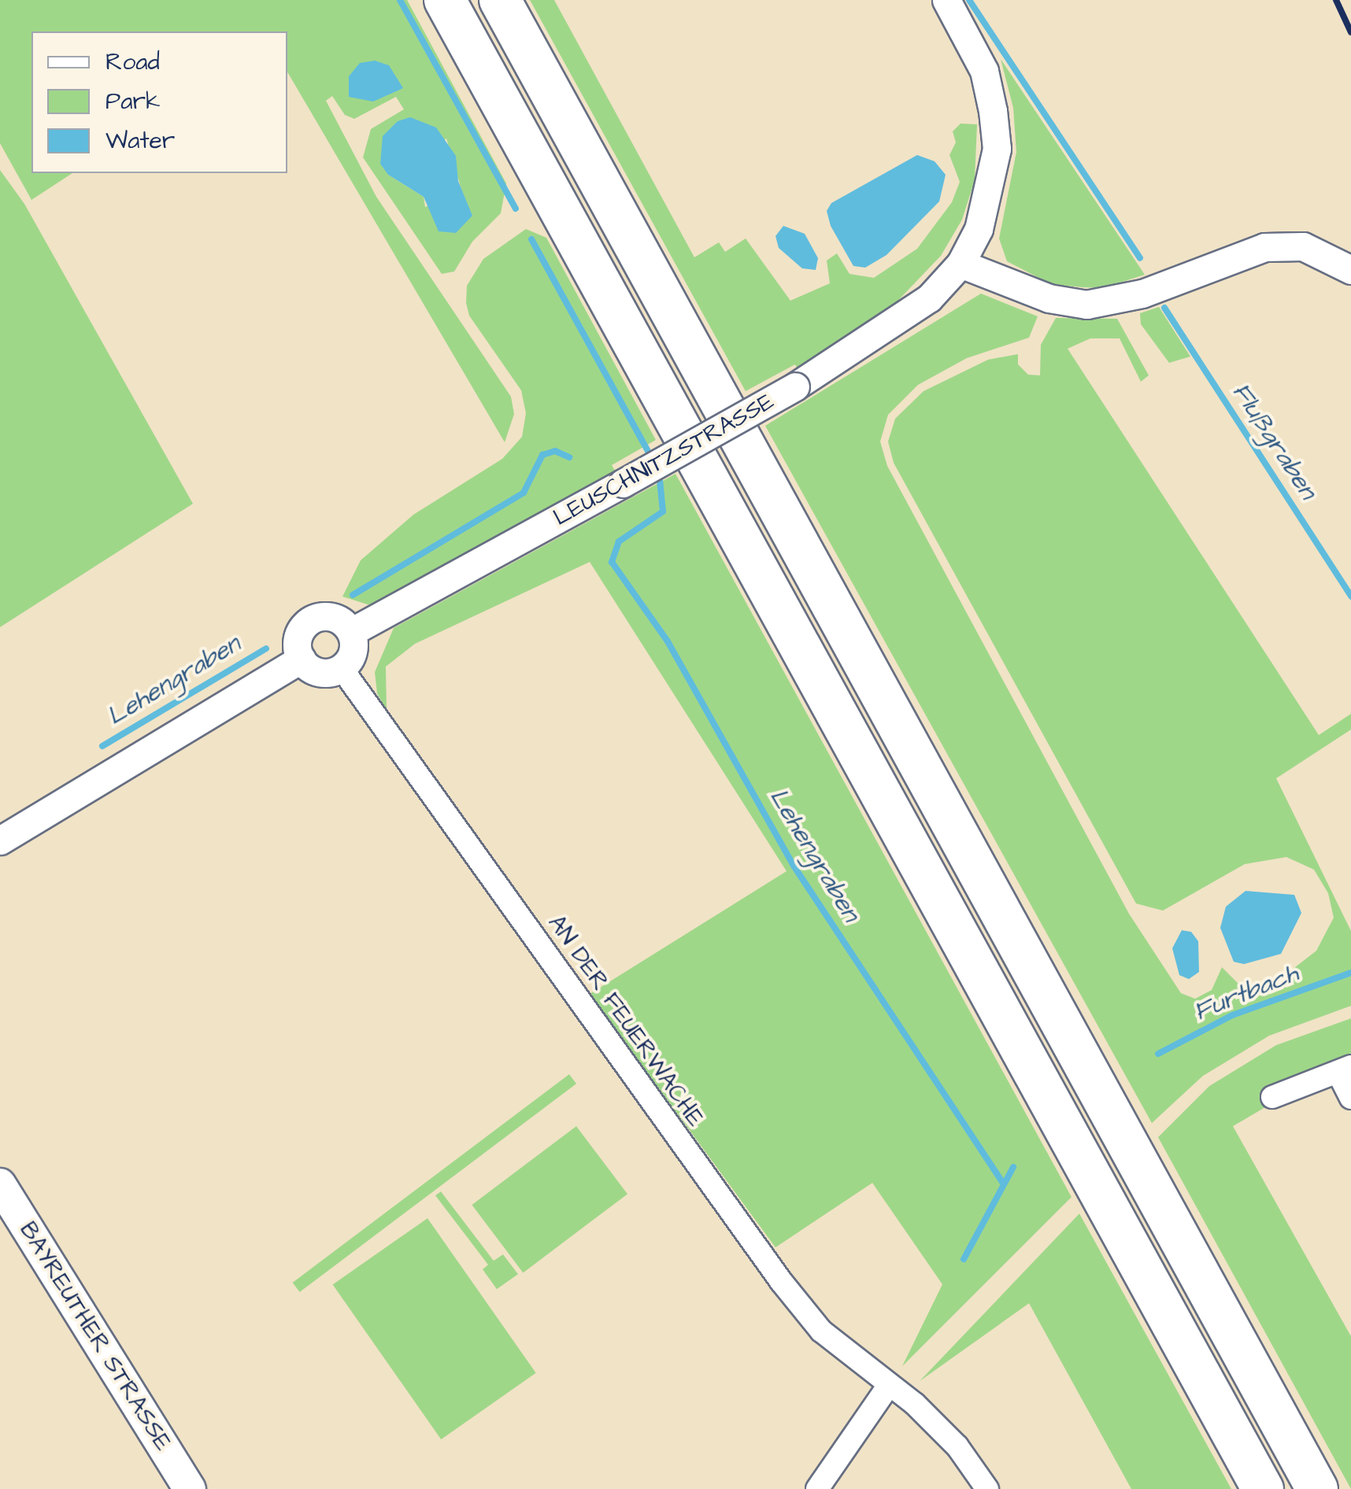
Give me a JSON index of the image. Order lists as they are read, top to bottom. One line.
{"streets":{"main road":["BAYREUTHER STRASSE"],"street":["LEUSCHNITZSTRASSE","AN DER FEUERWACHE"]},"crossings":[["LEUSCHNITZSTRASSE","AN DER FEUERWACHE"]],"water":["Flußgraben","Lehengraben","Furtbach"],"legend":["Road","Park","Water"]}
